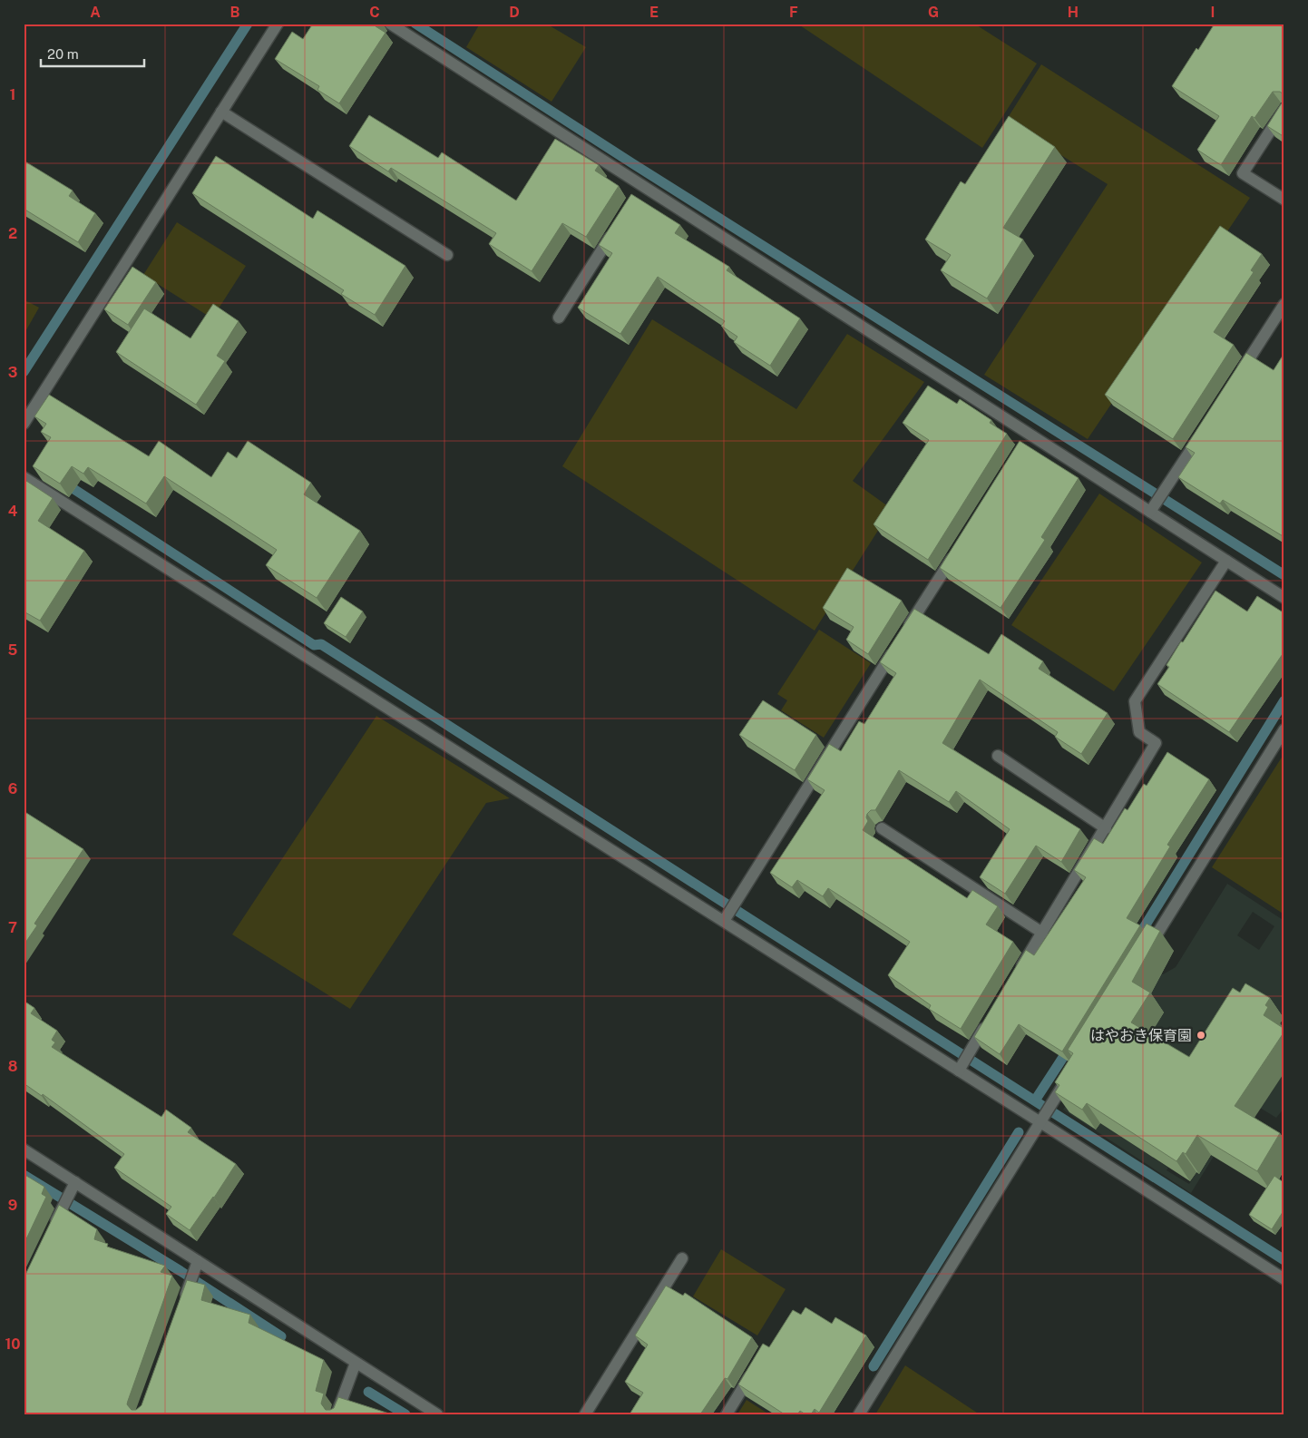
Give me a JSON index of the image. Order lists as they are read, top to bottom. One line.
{"places":["はやおき保育園"],"scale_bar":"20 m","grid":{"columns":["A","B","C","D","E","F","G","H","I"],"rows":["1","2","3","4","5","6","7","8","9","10"]}}
